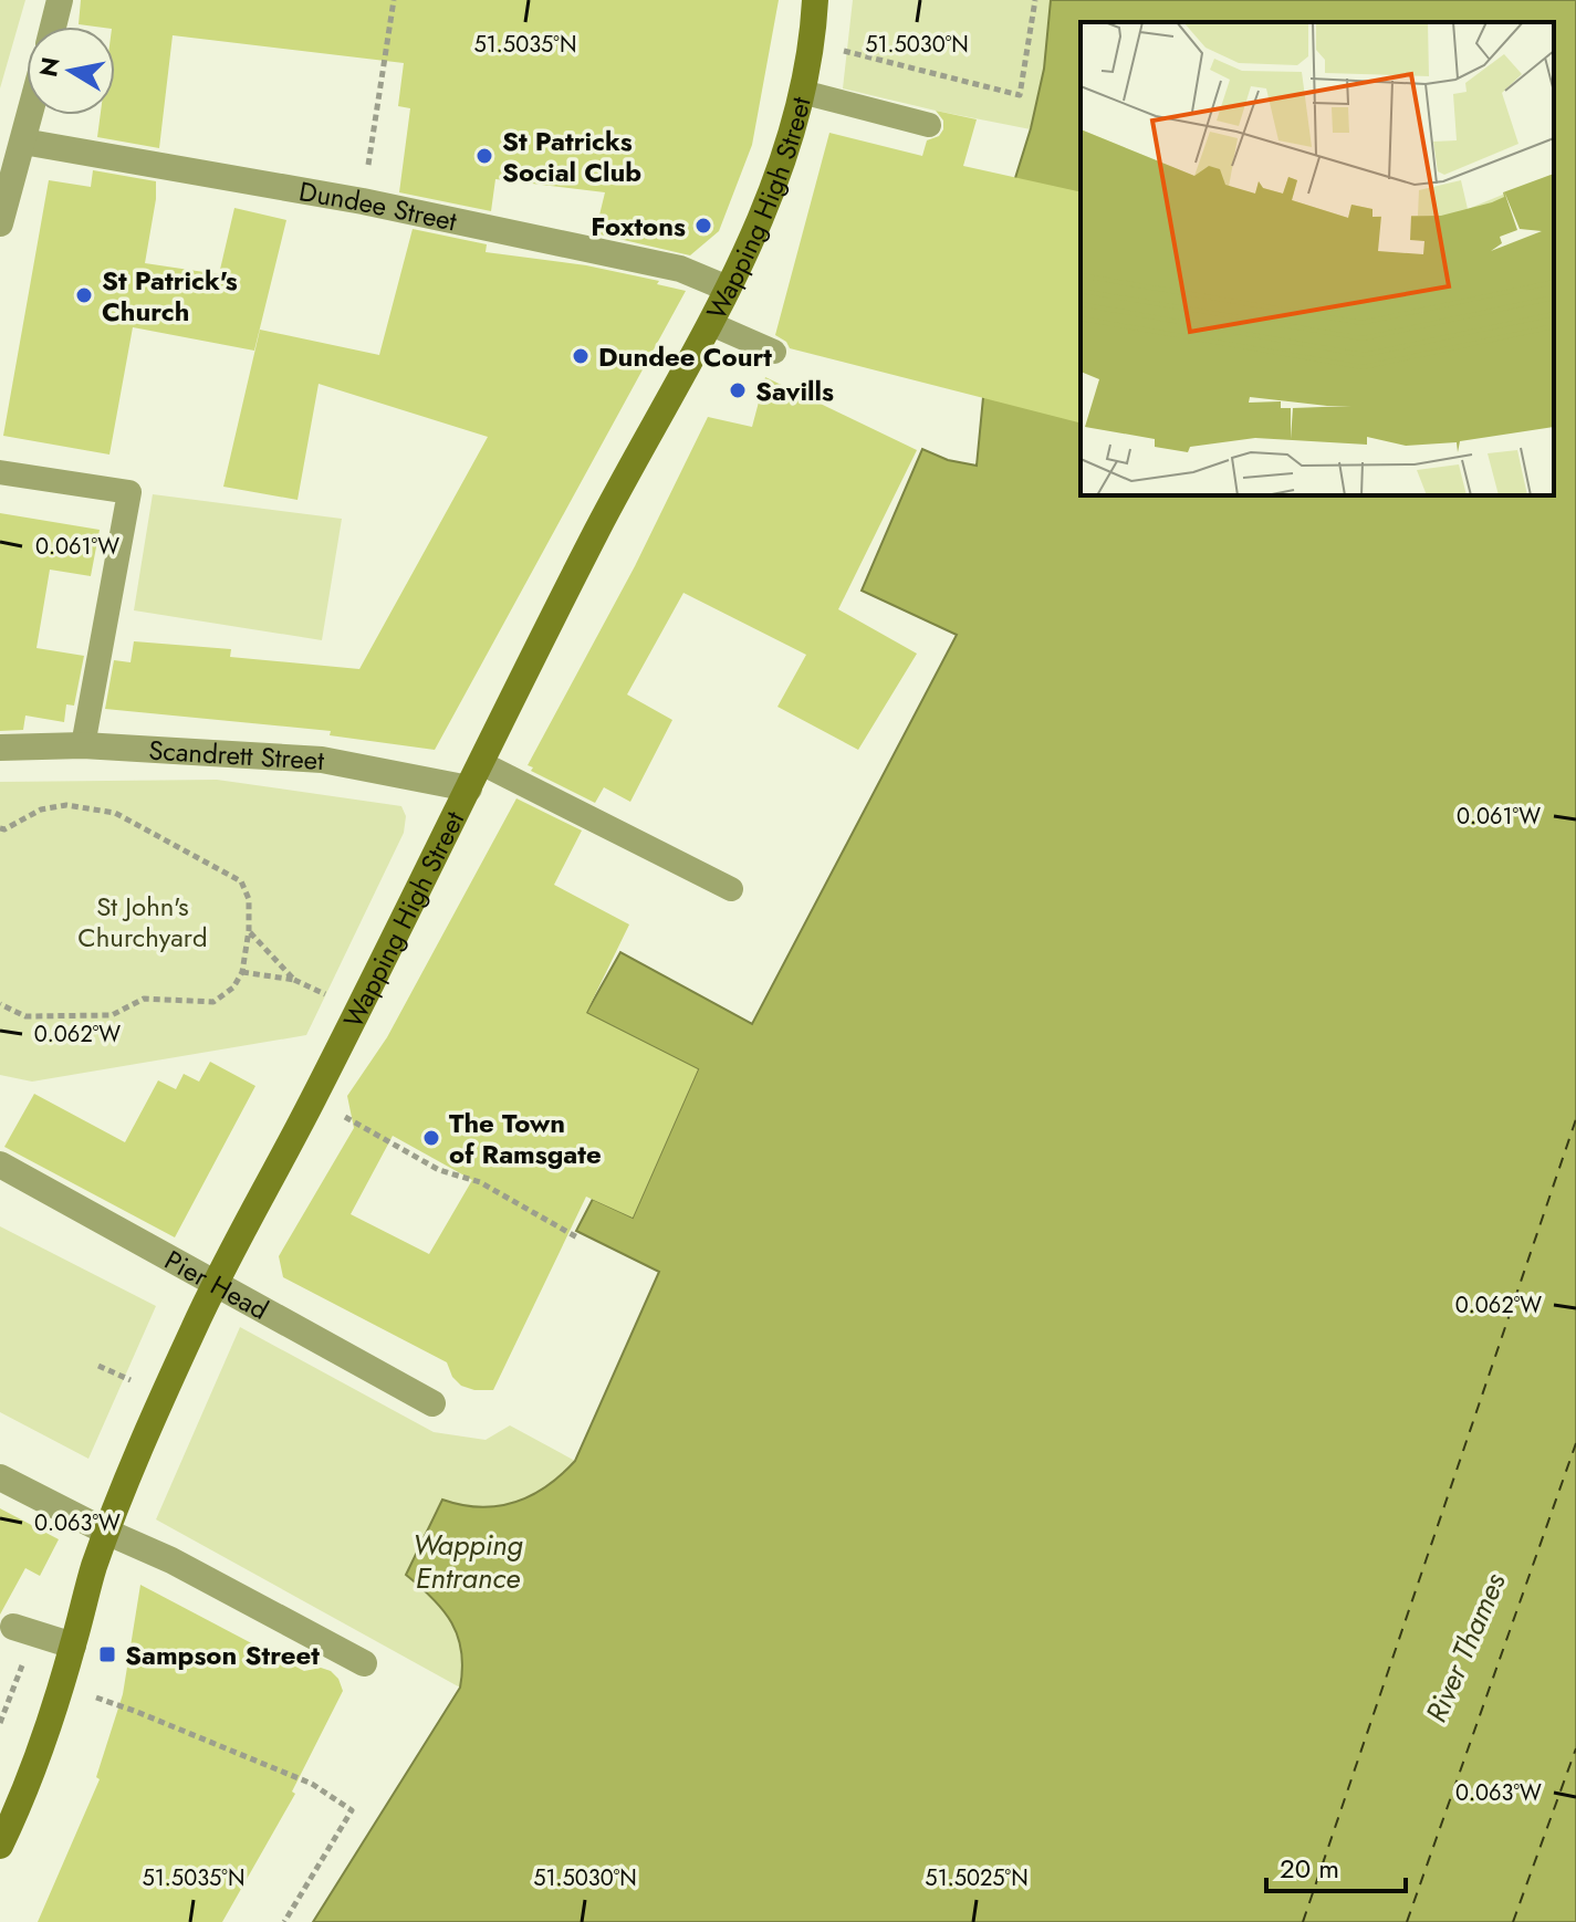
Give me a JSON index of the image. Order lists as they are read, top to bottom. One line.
{"streets":{"street":["Dundee Street","Wapping High Street","Scandrett Street","Pier Head"]},"crossings":[["Dundee Street","Wapping High Street"],["Wapping High Street","Scandrett Street"],["Wapping High Street","Pier Head"]],"water":["Wapping Entrance","River Thames"],"parks":["St John's Churchyard"],"places":{"other":["St Patricks Social Club","Foxtons","St Patrick's Church","Dundee Court","Savills","The Town of Ramsgate"],"transit":["Sampson Street"]},"scale_bar":"20 m","north":"left","coordinates":["51.5035°N","51.5030°N","0.061°W","0.062°W","0.063°W","51.5025°N"]}
